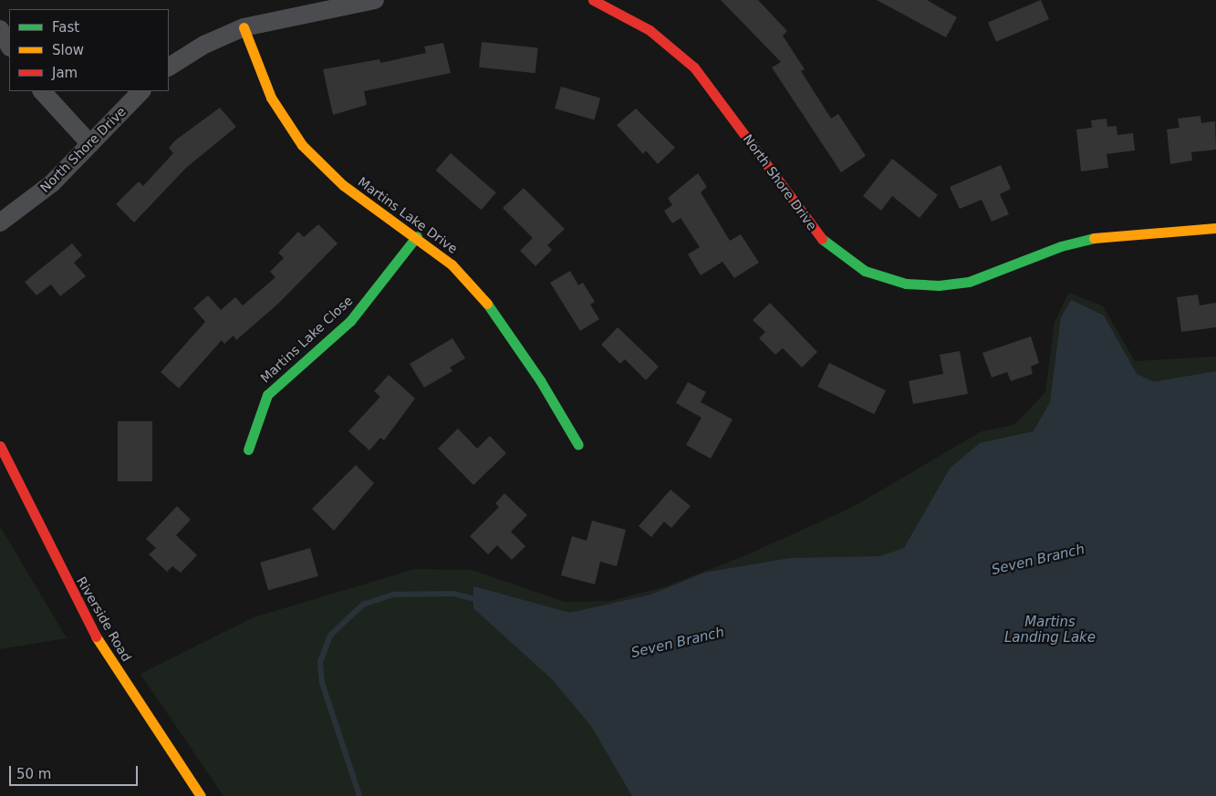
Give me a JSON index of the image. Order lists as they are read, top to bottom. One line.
{"streets":{"street":["North Shore Drive","Martins Lake Drive","Martins Lake Close","Riverside Road"]},"crossings":[["Martins Lake Drive","Martins Lake Close"]],"water":["Seven Branch","Martins Landing Lake"],"legend":["Fast","Slow","Jam"],"scale_bar":"50 m"}
